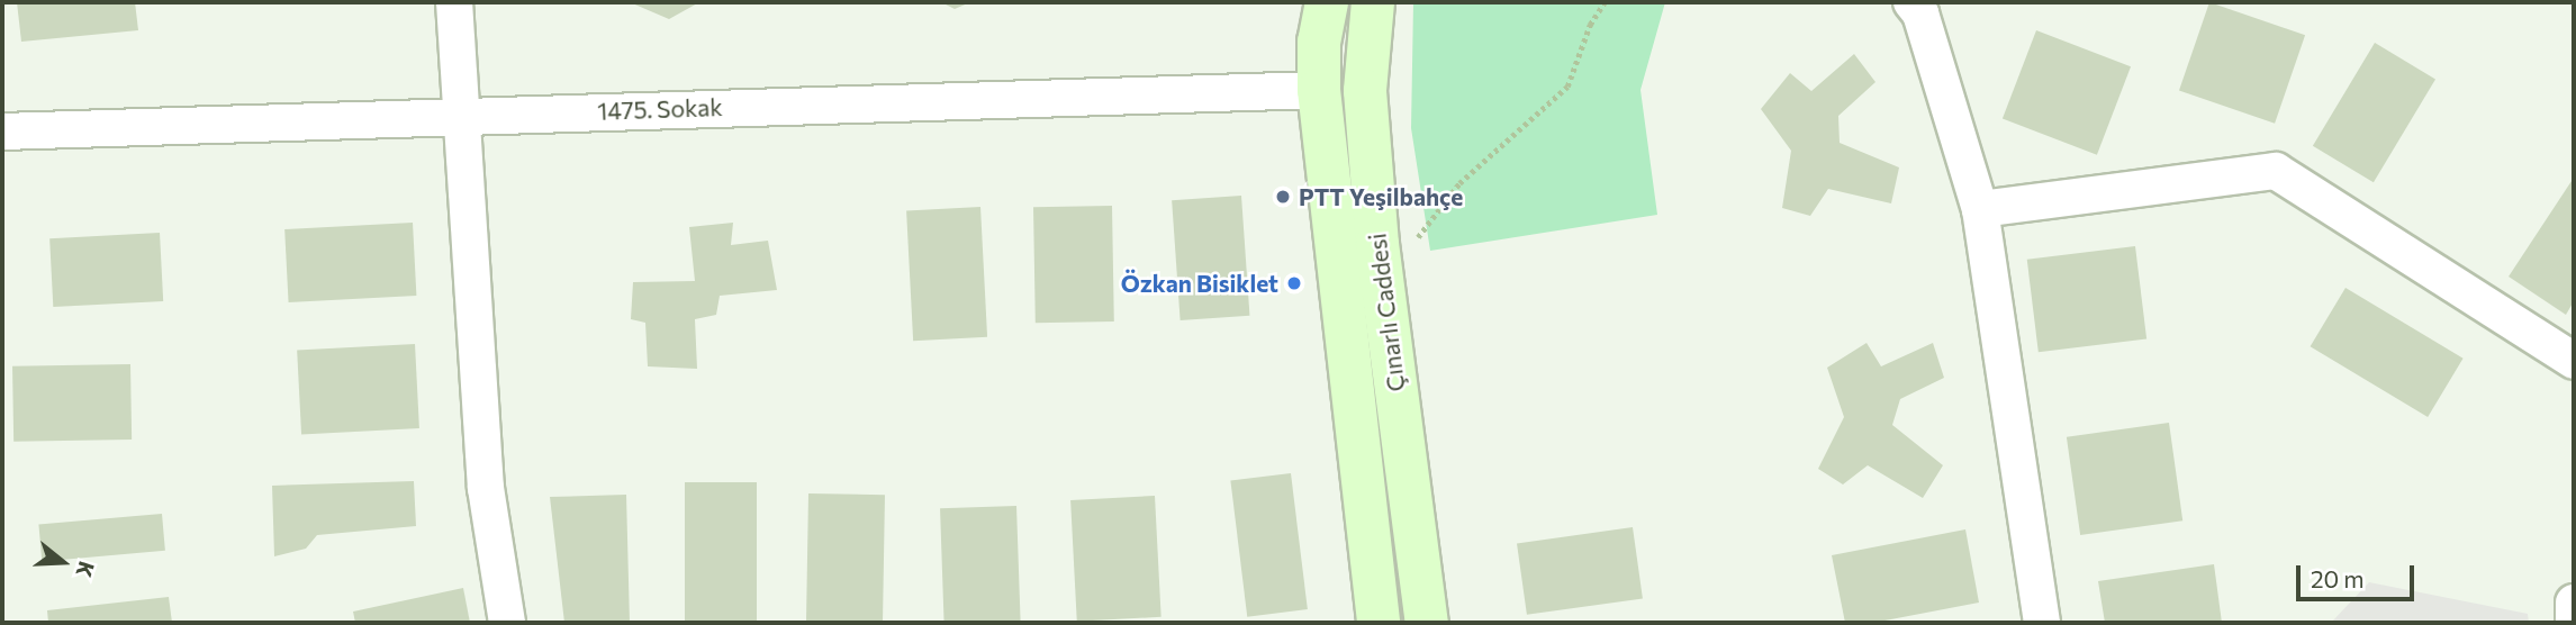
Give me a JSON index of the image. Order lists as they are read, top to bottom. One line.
{"streets":{"main road":["Çınarlı Caddesi"],"street":["1475. Sokak"]},"crossings":[["1475. Sokak","Çınarlı Caddesi"]],"places":["PTT Yeşilbahçe","Özkan Bisiklet"],"scale_bar":"20 m","north":"right"}
